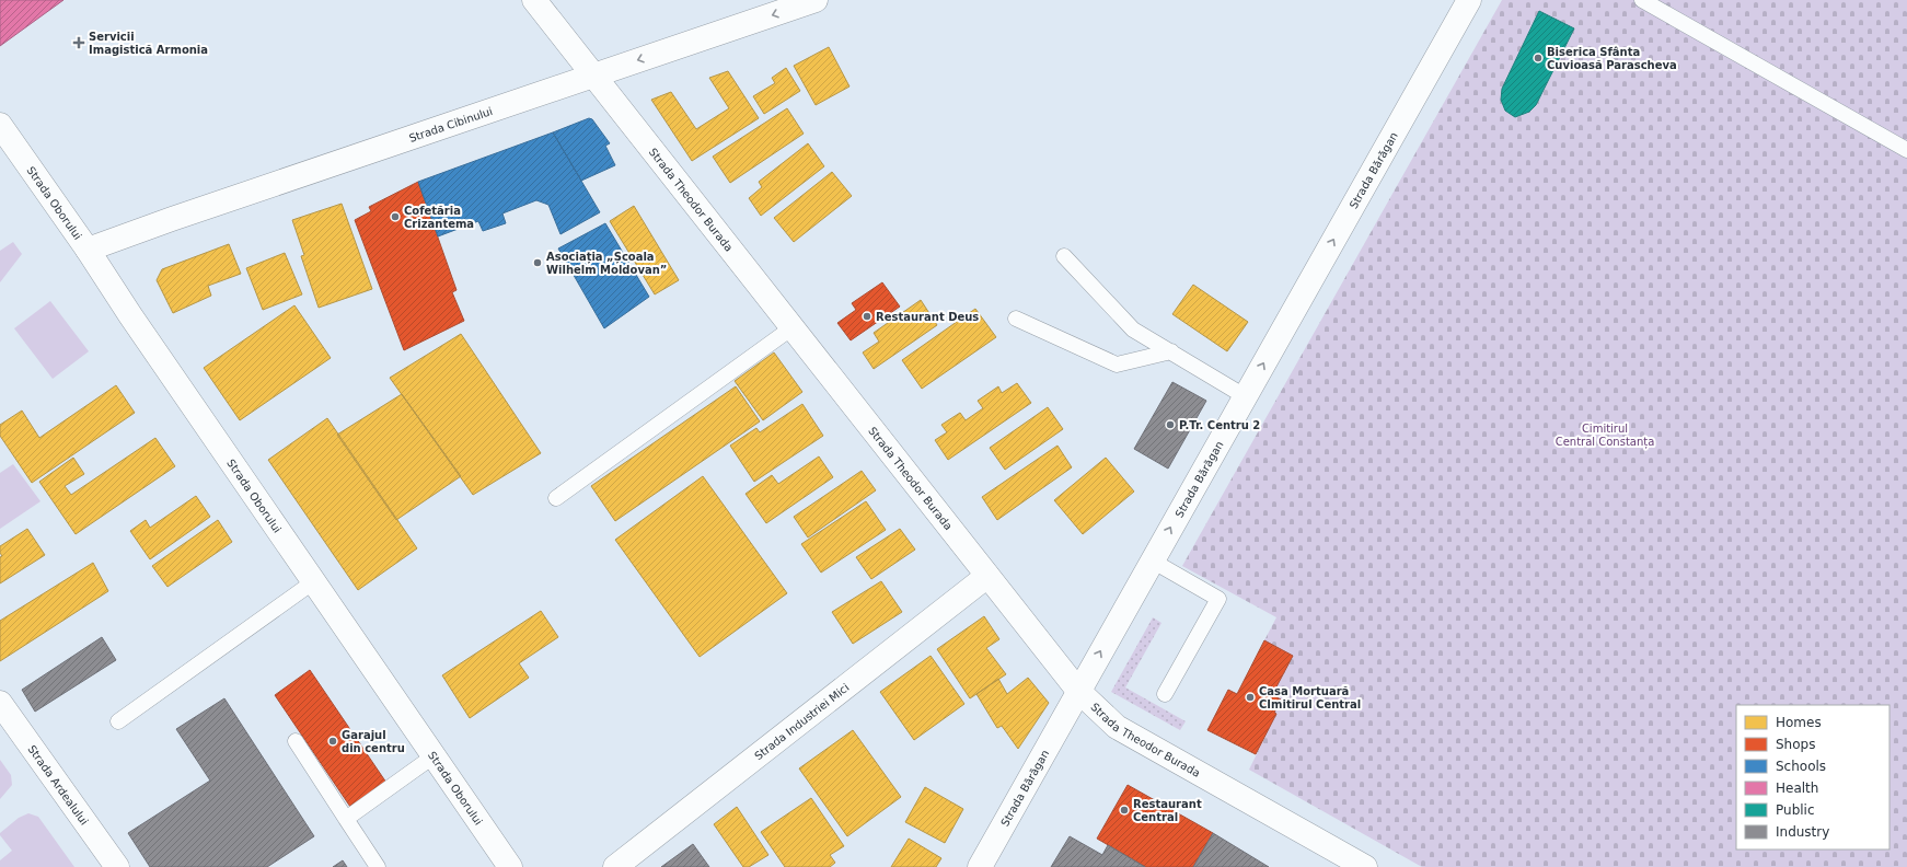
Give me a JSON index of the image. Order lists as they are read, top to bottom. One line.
{"streets":{"street":["Strada Cibinului","Strada Bărăgan","Strada Theodor Burada","Strada Oborului","Strada Industriei Mici","Strada Ardealului"]},"crossings":[["Strada Cibinului","Strada Theodor Burada"],["Strada Cibinului","Strada Oborului"],["Strada Bărăgan","Strada Theodor Burada"],["Strada Theodor Burada","Strada Industriei Mici"]],"one_way":["Strada Bărăgan"],"parks":["Cimitirul Central Constanța"],"places":{"health":["Servicii Imagistică Armonia"],"other":["Biserica Sfânta Cuvioasă Parascheva","Cofetăria Crizantema","Asociația „Școala Wilhelm Moldovan”","Restaurant Deus","P.Tr. Centru 2","Casa Mortuară CImitirul Central","Garajul din centru","Restaurant Central"]},"legend":["Homes","Shops","Schools","Health","Public","Industry"]}
